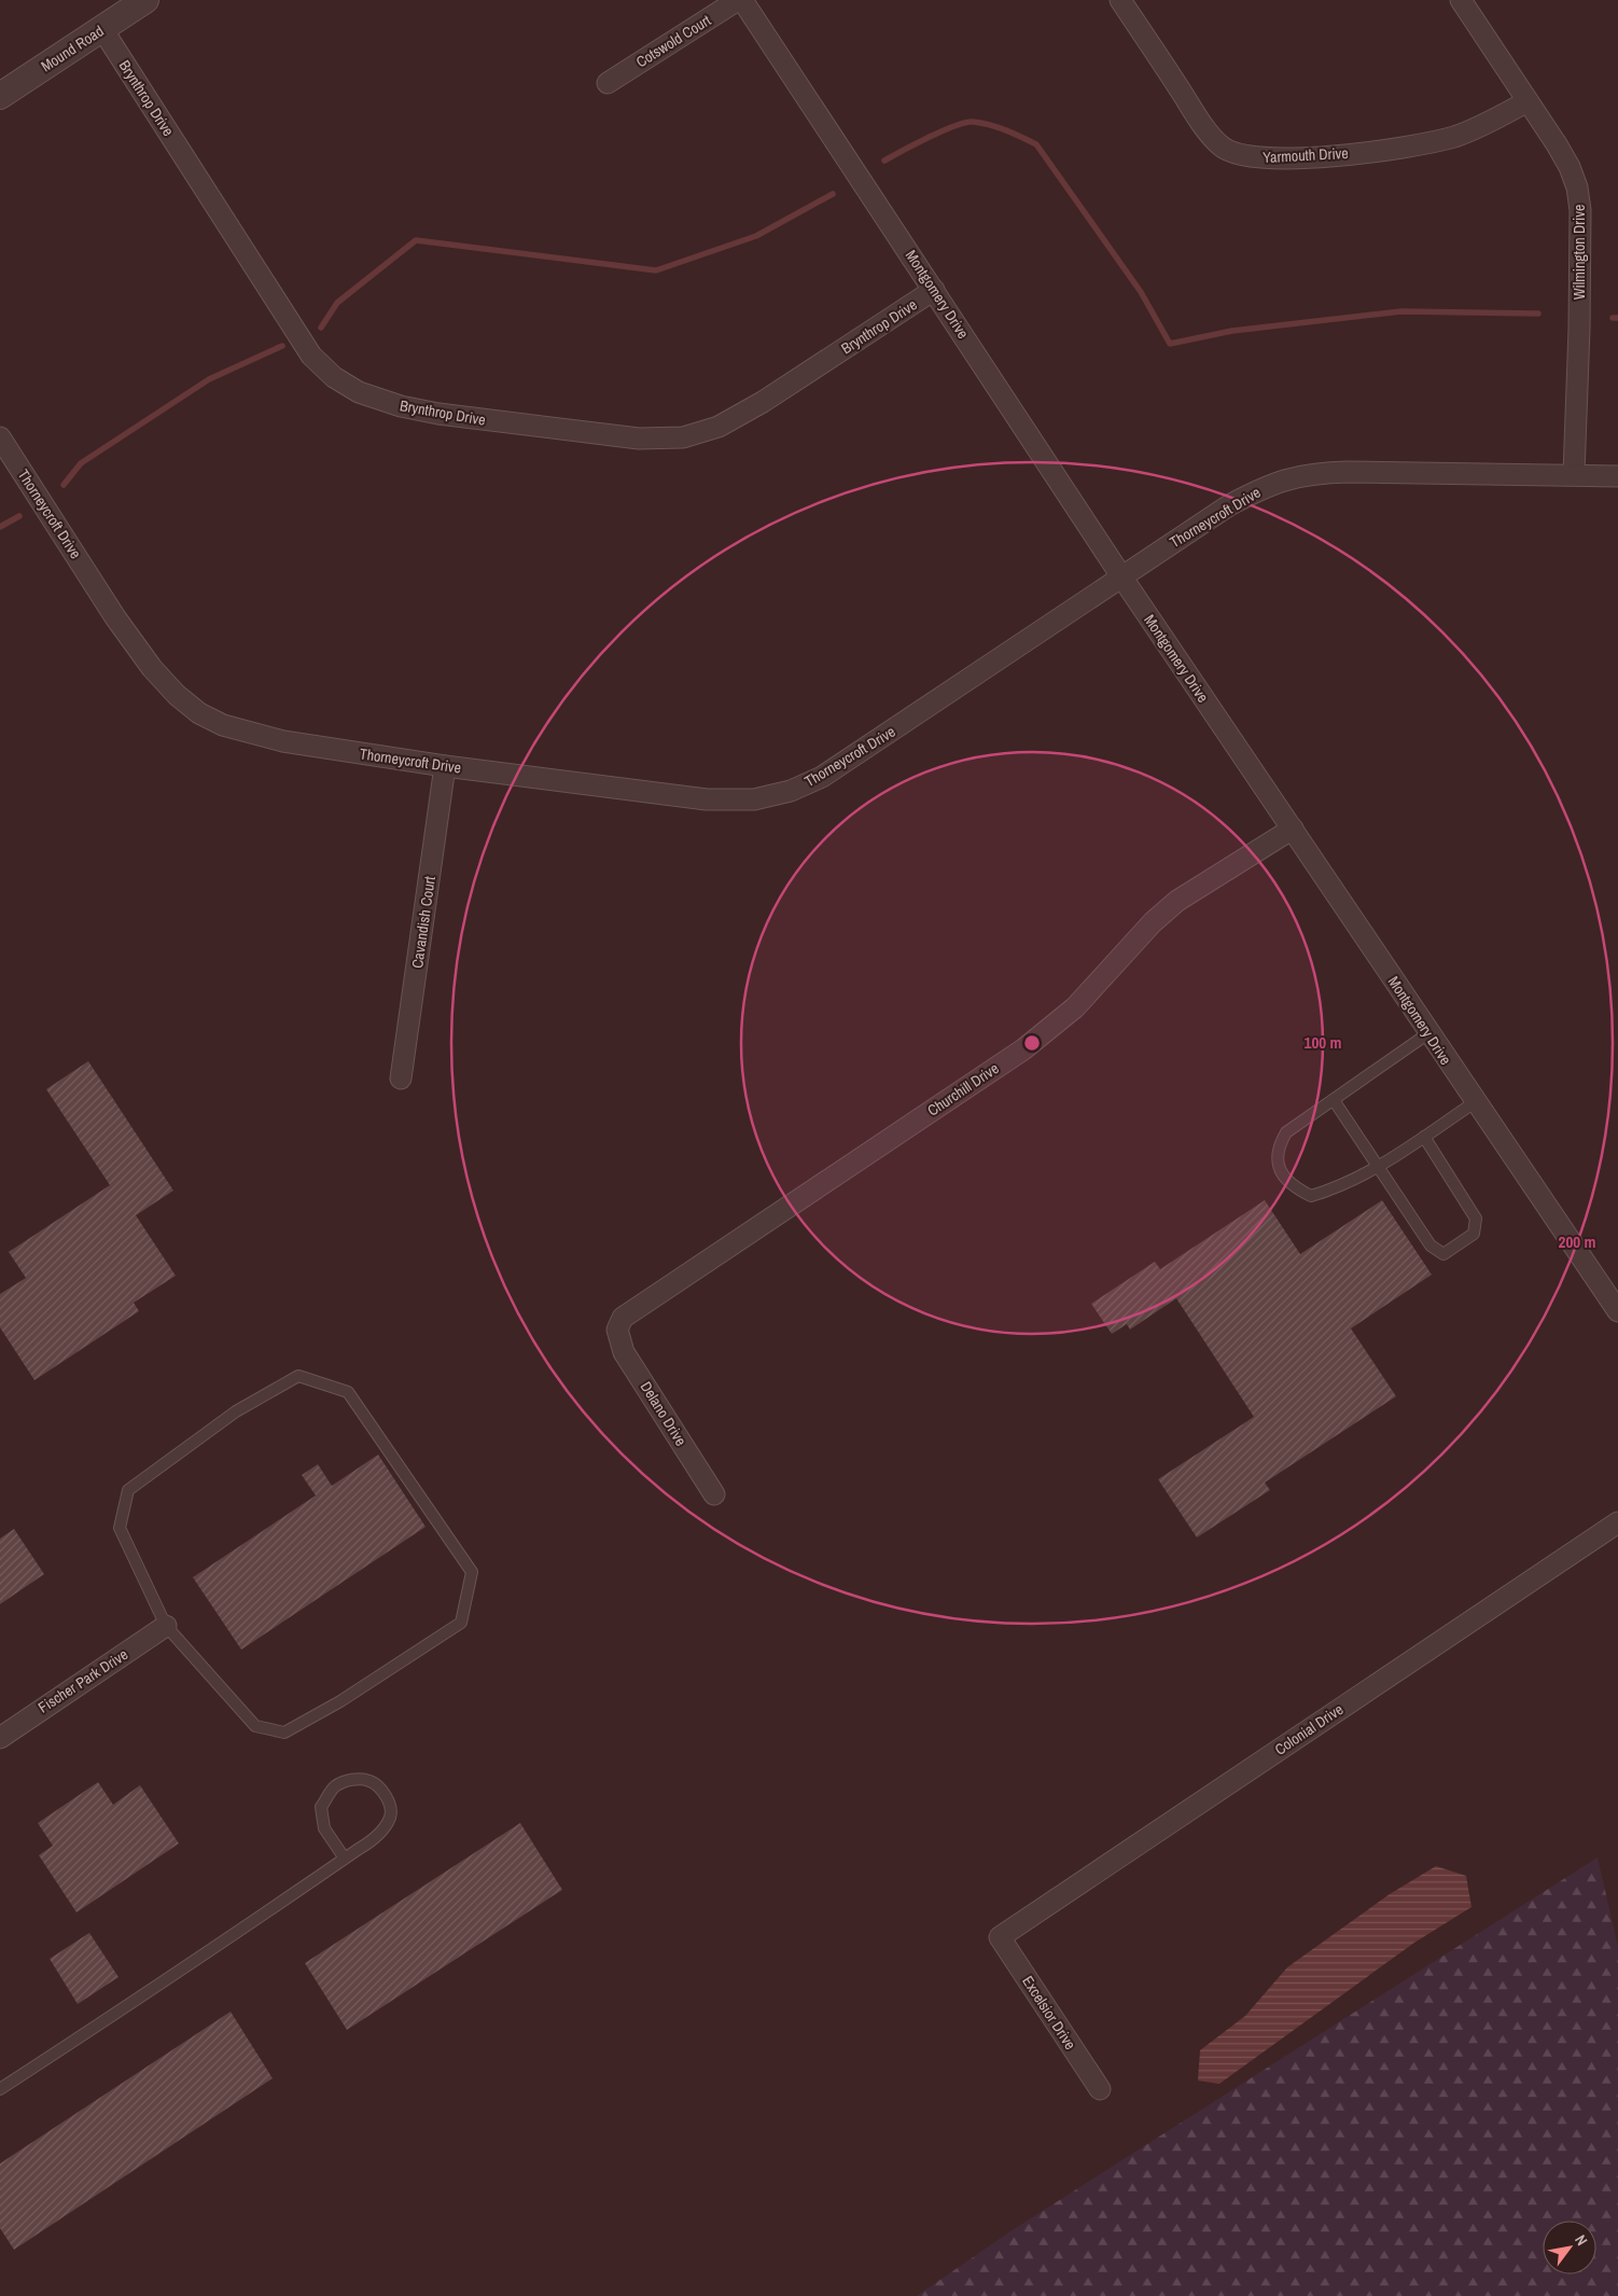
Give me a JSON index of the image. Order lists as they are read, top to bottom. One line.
{"streets":{"street":["Cotswold Court","Mound Road","Brynthrop Drive","Yarmouth Drive","Wilmington Drive","Montgomery Drive","Thorneycroft Drive","Cavandish Court","Churchill Drive","Delano Drive","Fischer Park Drive","Colonial Drive","Excelsior Drive"]},"crossings":[["Mound Road","Brynthrop Drive"],["Brynthrop Drive","Montgomery Drive"],["Yarmouth Drive","Wilmington Drive"],["Wilmington Drive","Thorneycroft Drive"],["Montgomery Drive","Thorneycroft Drive"],["Montgomery Drive","Churchill Drive"],["Thorneycroft Drive","Cavandish Court"],["Churchill Drive","Delano Drive"],["Colonial Drive","Excelsior Drive"]],"north":"top right","rings":["100 m","200 m"]}
